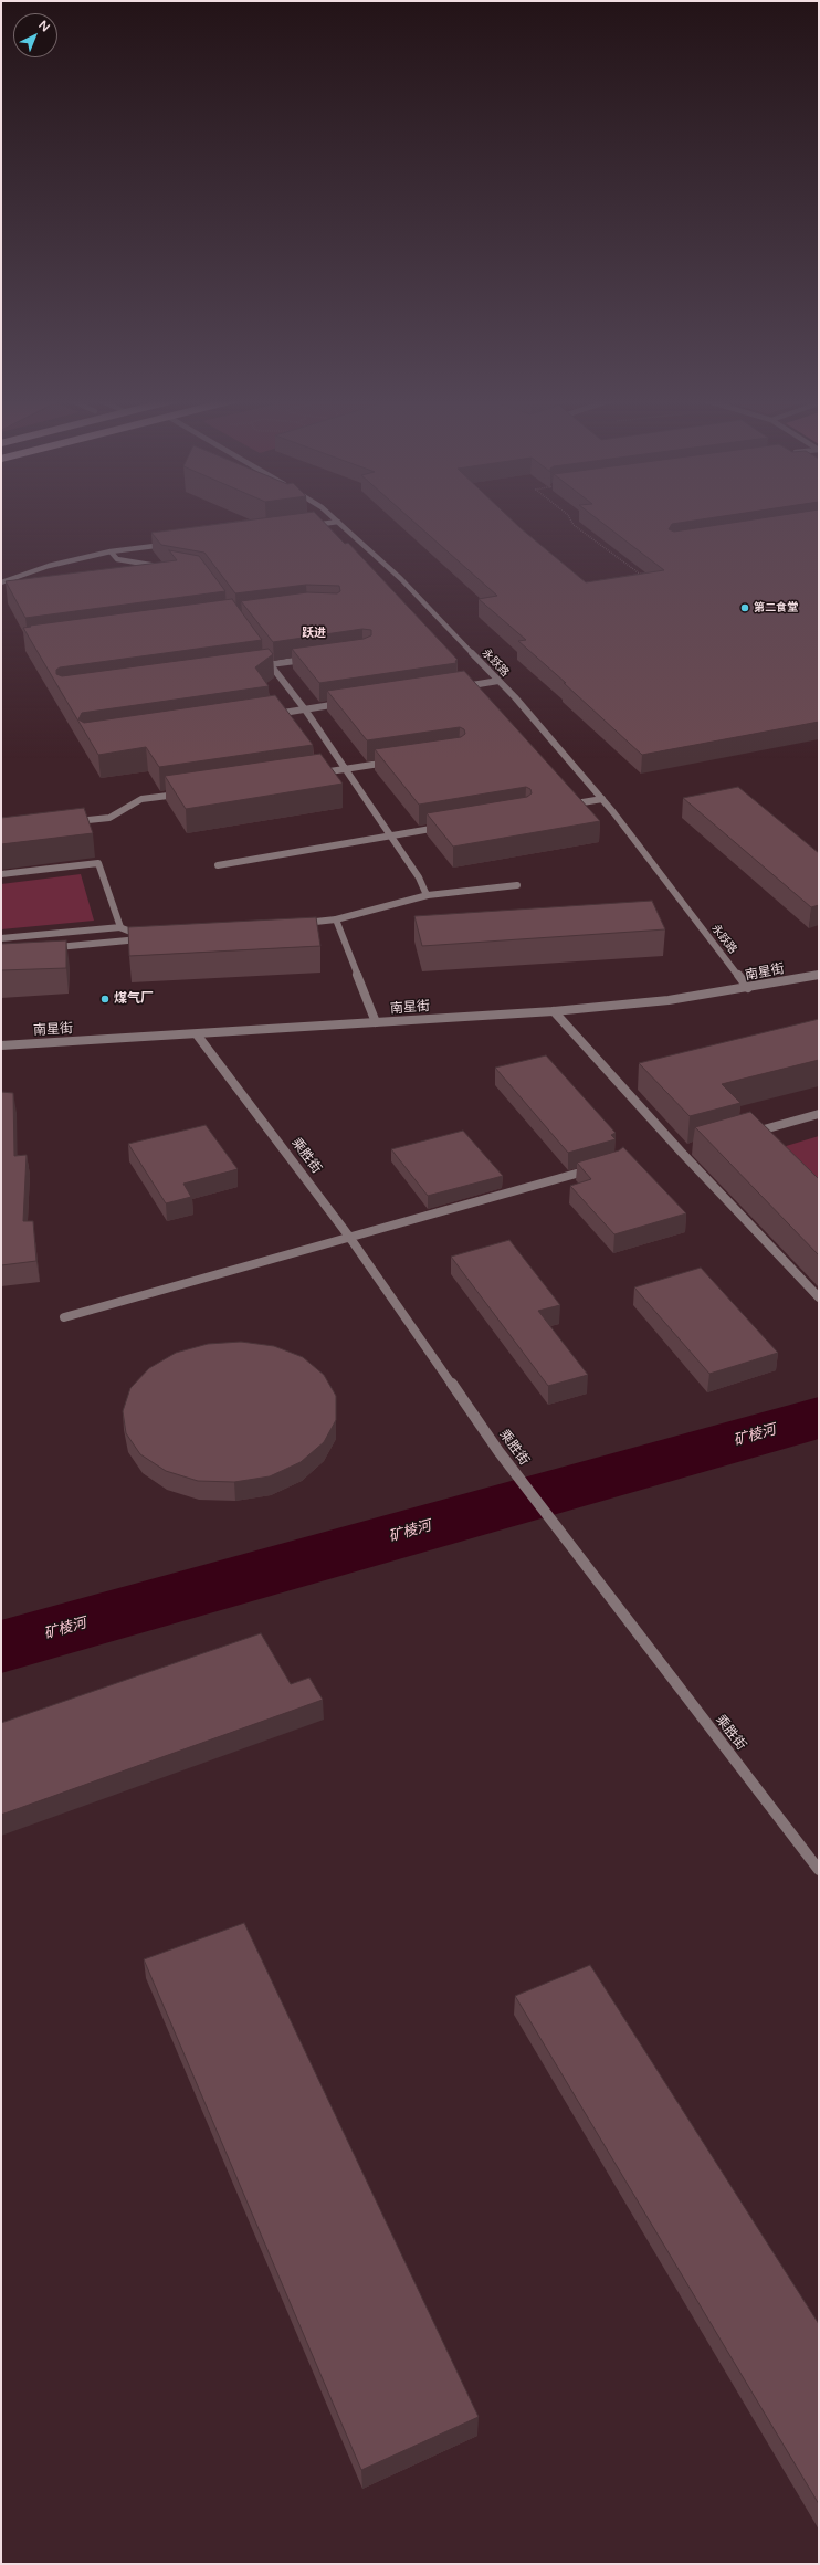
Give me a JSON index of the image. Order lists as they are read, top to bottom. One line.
{"streets":{"street":["永跃路","南星街","乘胜街"]},"crossings":[["永跃路","南星街"],["南星街","乘胜街"]],"districts":["跃进"],"water":["矿棱河"],"places":["第二食堂","煤气厂"],"north":"top right"}
